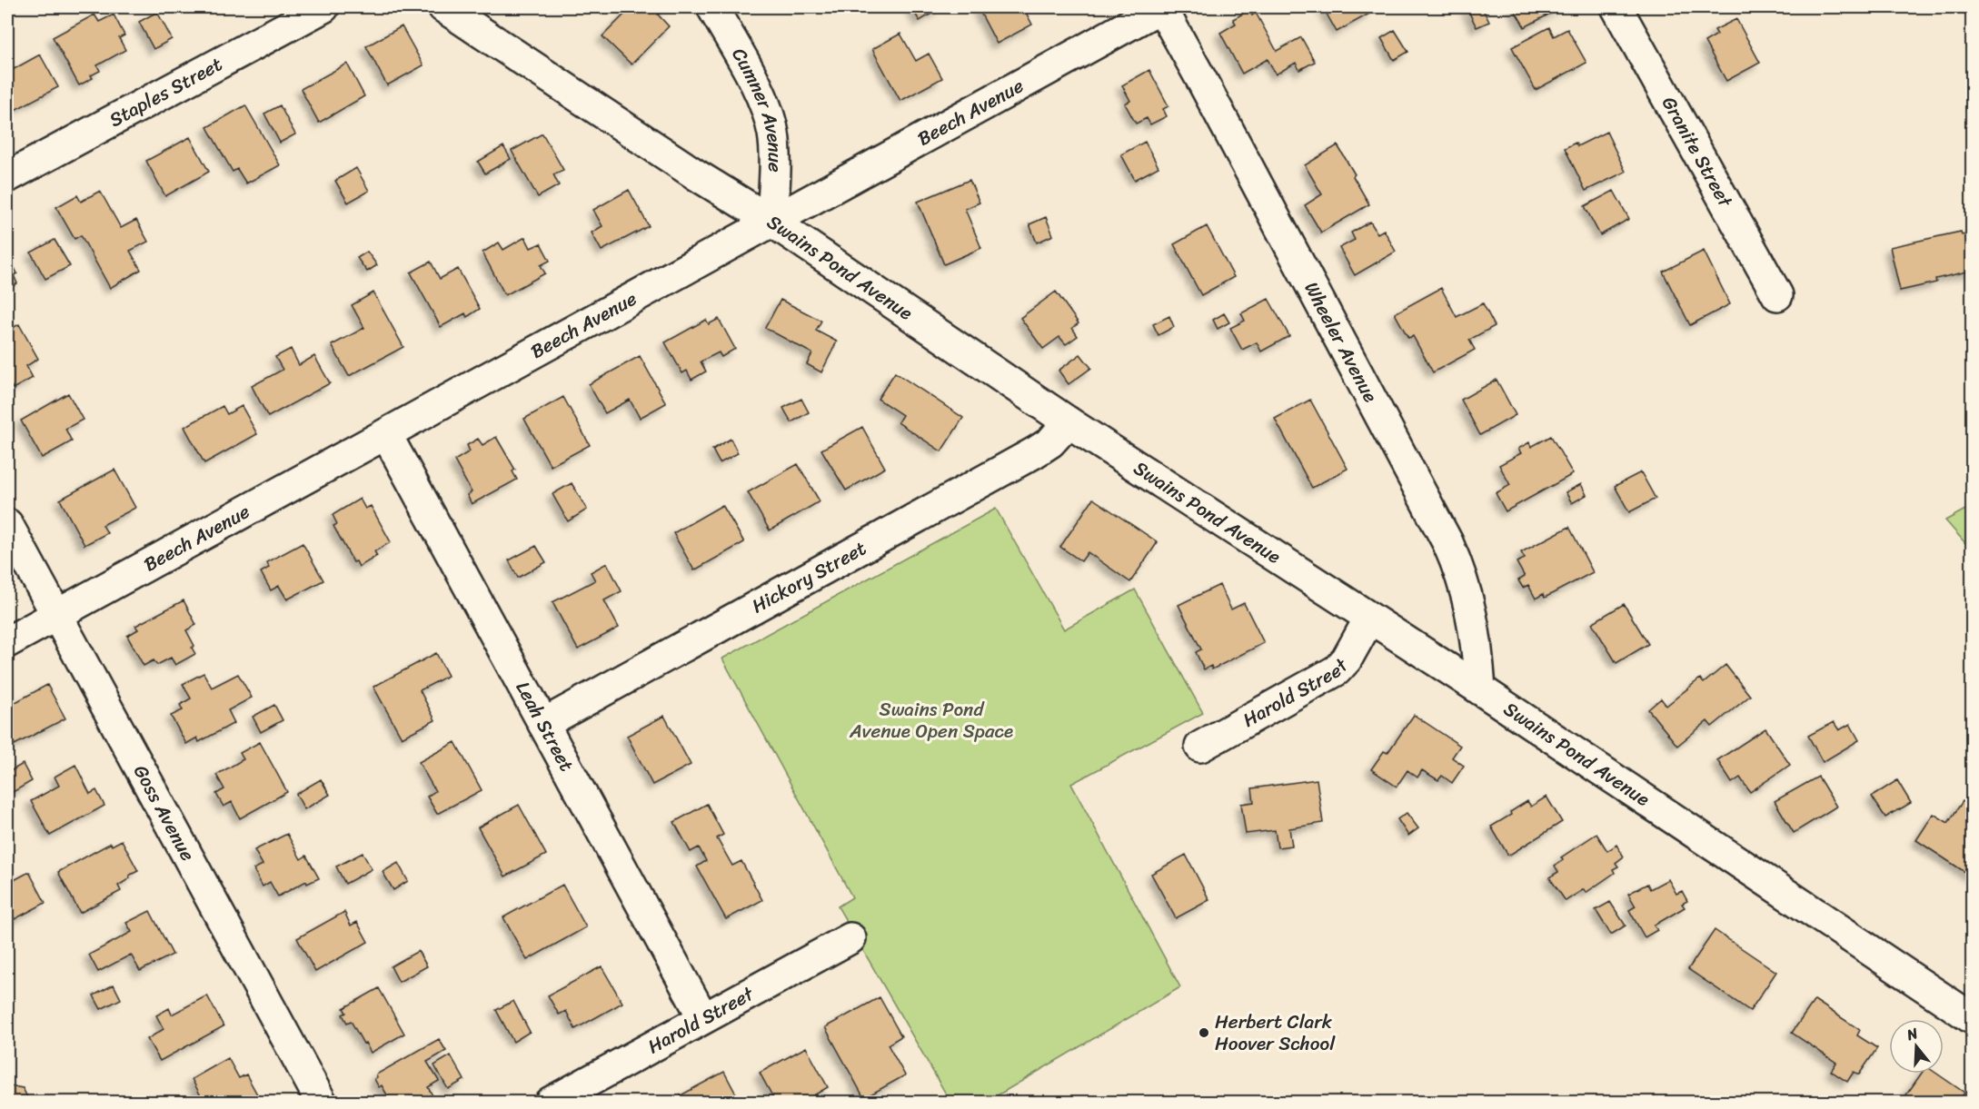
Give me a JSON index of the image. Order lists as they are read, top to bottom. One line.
{"streets":{"street":["Staples Street","Cumner Avenue","Beech Avenue","Granite Street","Swains Pond Avenue","Wheeler Avenue","Hickory Street","Harold Street","Leah Street","Goss Avenue"]},"crossings":[["Cumner Avenue","Beech Avenue"],["Cumner Avenue","Swains Pond Avenue"],["Beech Avenue","Swains Pond Avenue"],["Beech Avenue","Wheeler Avenue"],["Beech Avenue","Leah Street"],["Beech Avenue","Goss Avenue"],["Swains Pond Avenue","Wheeler Avenue"],["Swains Pond Avenue","Hickory Street"],["Swains Pond Avenue","Harold Street"],["Hickory Street","Leah Street"],["Harold Street","Leah Street"]],"parks":["Swains Pond Avenue Open Space"],"places":["Herbert Clark Hoover School"],"north":"top"}
